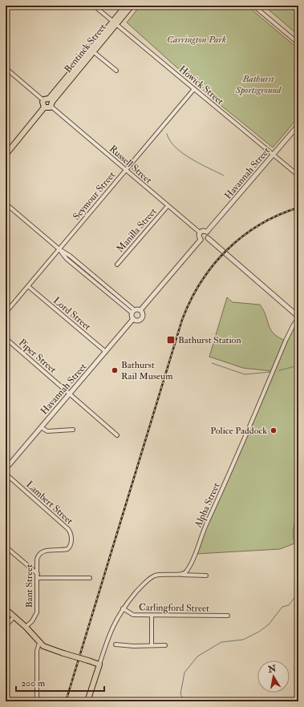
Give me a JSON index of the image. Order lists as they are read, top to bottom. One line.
{"streets":{"main road":["Bentinck Street"],"street":["Howick Street","Russell Street","Havannah Street","Seymour Street","Manilla Street","Lord Street","Piper Street","Lambert Street","Alpha Street","Bant Street","Carlingford Street"]},"crossings":[["Bentinck Street","Howick Street"],["Bentinck Street","Russell Street"],["Howick Street","Havannah Street"],["Howick Street","Seymour Street"],["Russell Street","Havannah Street"],["Russell Street","Seymour Street"],["Russell Street","Manilla Street"],["Havannah Street","Lord Street"],["Havannah Street","Piper Street"],["Seymour Street","Lord Street"],["Lambert Street","Bant Street"]],"parks":["Carrington Park","Bathurst Sportsground"],"places":{"transit":["Bathurst Station"],"other":["Bathurst Rail Museum","Police Paddock"]},"scale_bar":"200 m","north":"top"}
